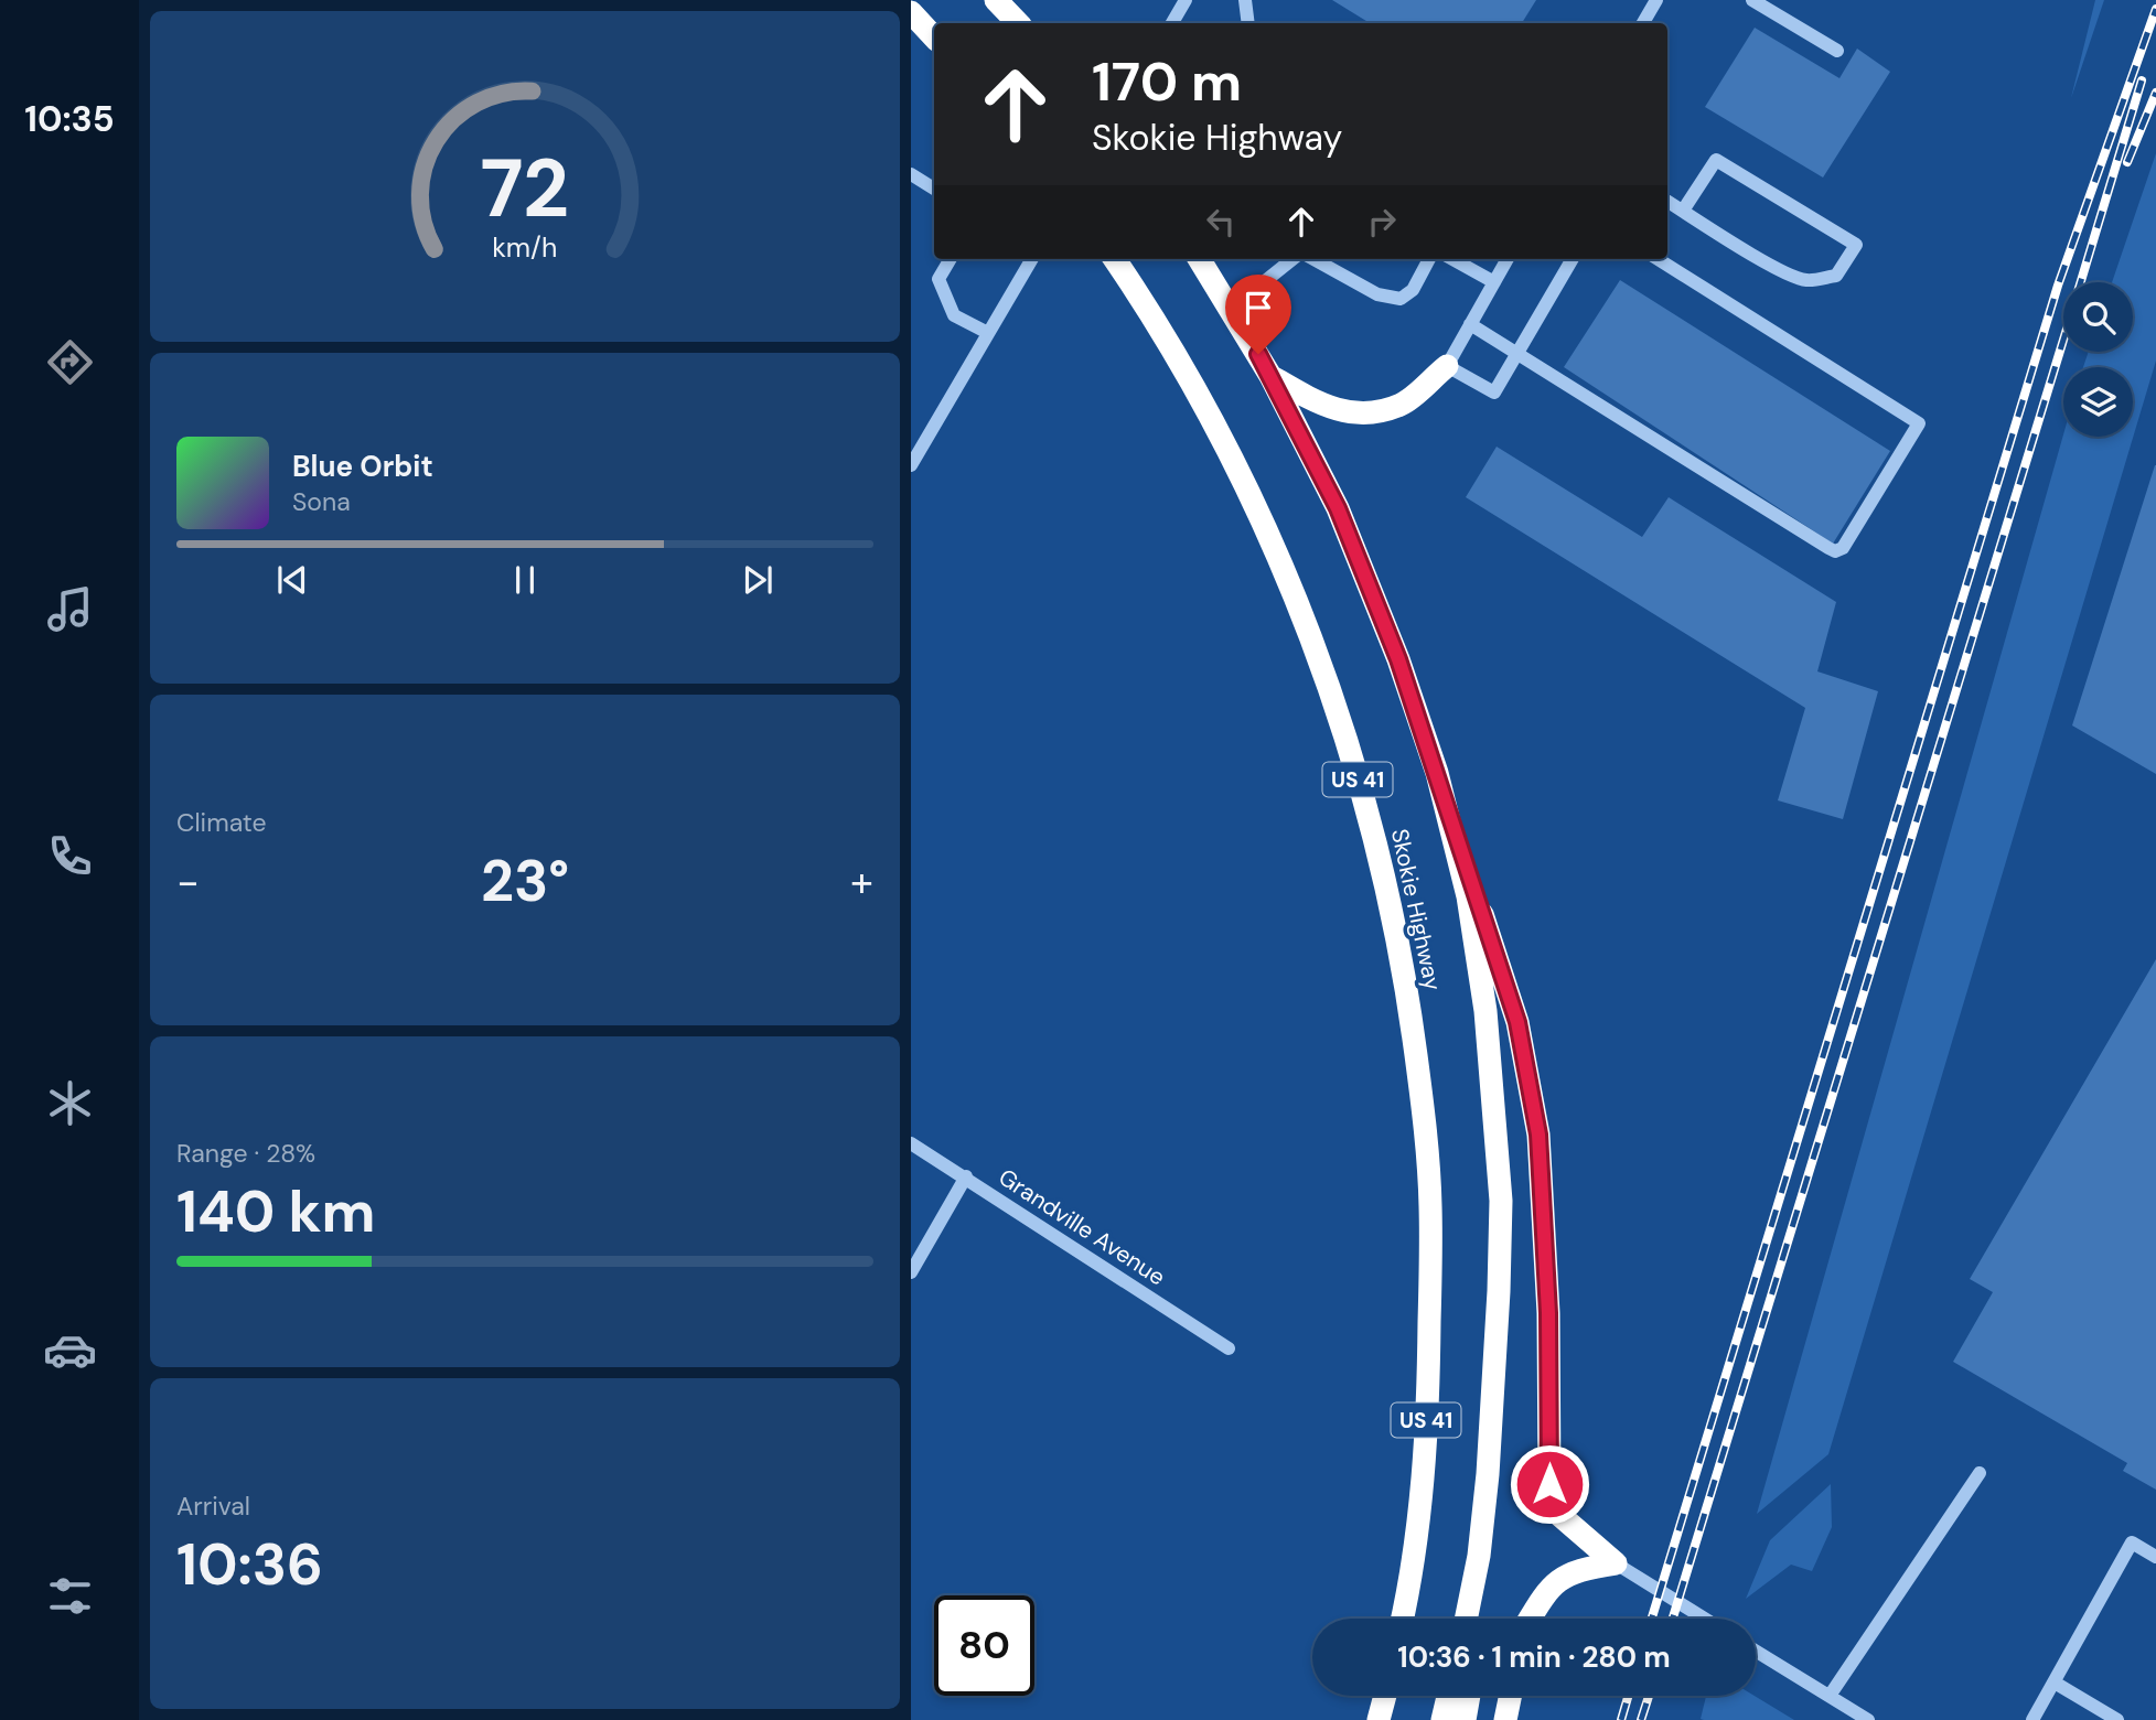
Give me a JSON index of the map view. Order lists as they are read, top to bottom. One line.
{"streets":{"highway":["US 41","Skokie Highway"],"street":["Grandville Avenue"]},"page":{"tabs":"10:35","turn":["170 m","Skokie Highway"],"song":["Blue Orbit","Sona"],"tile":["Climate",["Range · 28%","140 km"],["Arrival","10:36"]],"heat":["−","23°","+"],"limit":"80","trip":"10:36 · 1 min · 280 m","gauge":["72","km/h"]}}
